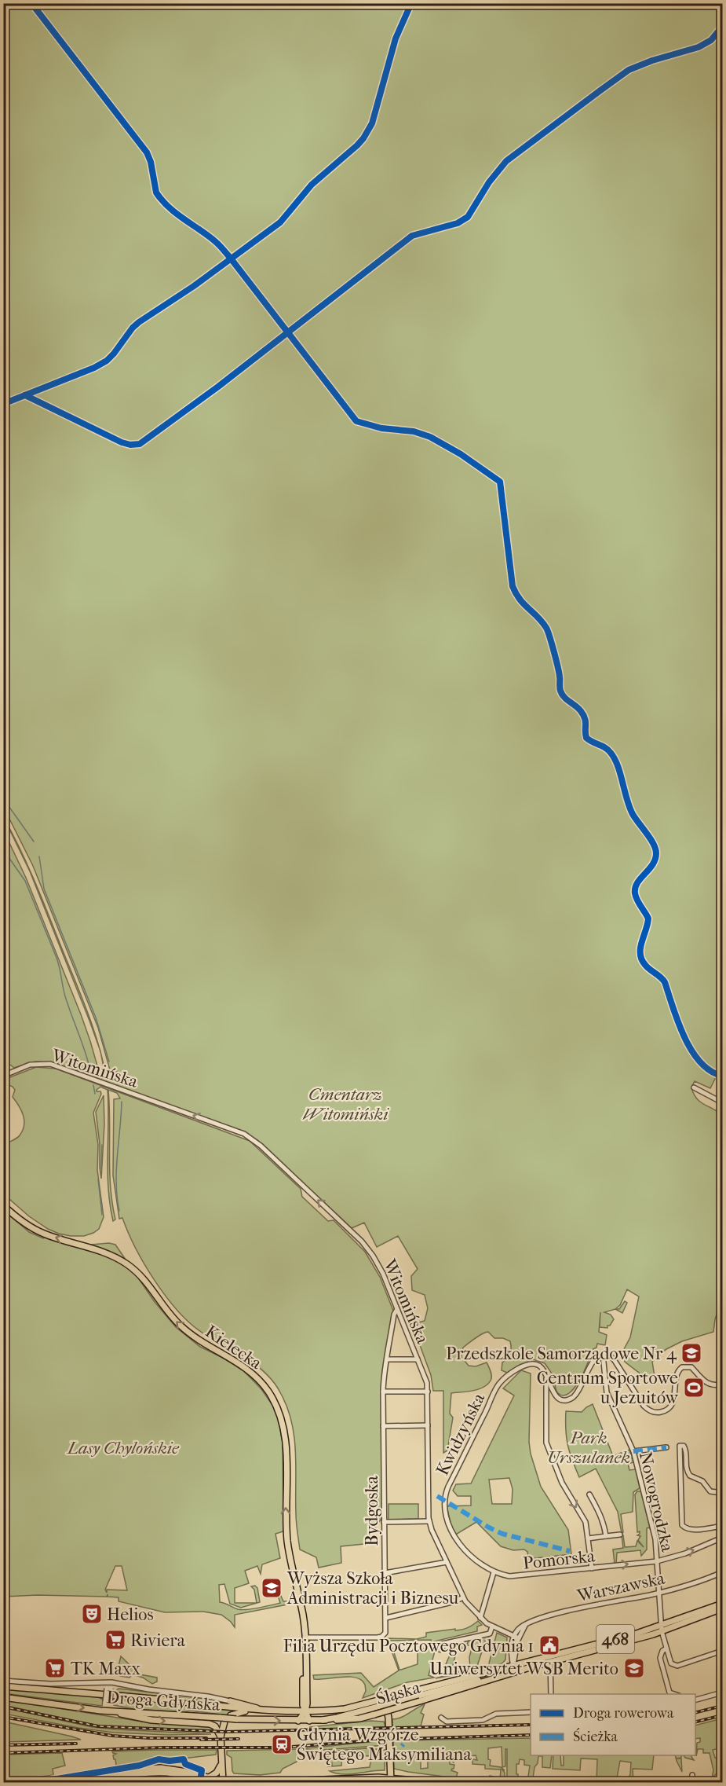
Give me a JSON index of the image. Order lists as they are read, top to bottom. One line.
{"streets":{"main road":["Kielecka","468","Śląska","Droga Gdyńska"],"street":["Witomińska","Kwidzyńska","Nowogrodzka","Bydgoska","Pomorska","Warszawska"]},"crossings":[["Witomińska","Bydgoska"],["Witomińska","Warszawska"],["Kielecka","Bydgoska"],["Kielecka","468"],["Kielecka","Droga Gdyńska"],["Kwidzyńska","Pomorska"],["Nowogrodzka","Pomorska"],["Nowogrodzka","Warszawska"],["Nowogrodzka","Śląska"],["468","Śląska"],["468","Droga Gdyńska"],["Śląska","Droga Gdyńska"]],"one_way":["Witomińska","Kielecka","Pomorska"],"parks":["Cmentarz Witomiński","Park Urszulanek","Lasy Chylońskie"],"places":{"school or university":["Przedszkole Samorządowe Nr 4","Wyższa Szkoła Administracji i Biznesu","Uniwersytet WSB Merito"],"sports":["Centrum Sportowe u Jezuitów"],"theatre":["Helios"],"supermarket":["Riviera","TK Maxx"],"public building":["Filia Urzędu Pocztowego Gdynia 1"],"station":["Gdynia Wzgórze Świętego Maksymiliana"]},"legend":["Droga rowerowa","Ścieżka"]}
